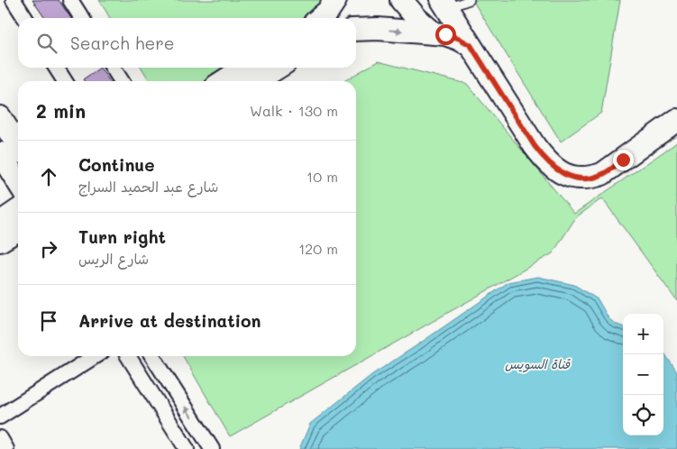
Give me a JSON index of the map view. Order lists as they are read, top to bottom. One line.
{"water":["قناة السويس"],"page":{"search":"Search here","heading":["2 min","Walk · 130 m"],"list":[["Continue","شارع عبد الحميد السراج","10 m"],["Turn right","شارع الريس","120 m"],"Arrive at destination"],"map_buttons":["+","−"]}}
